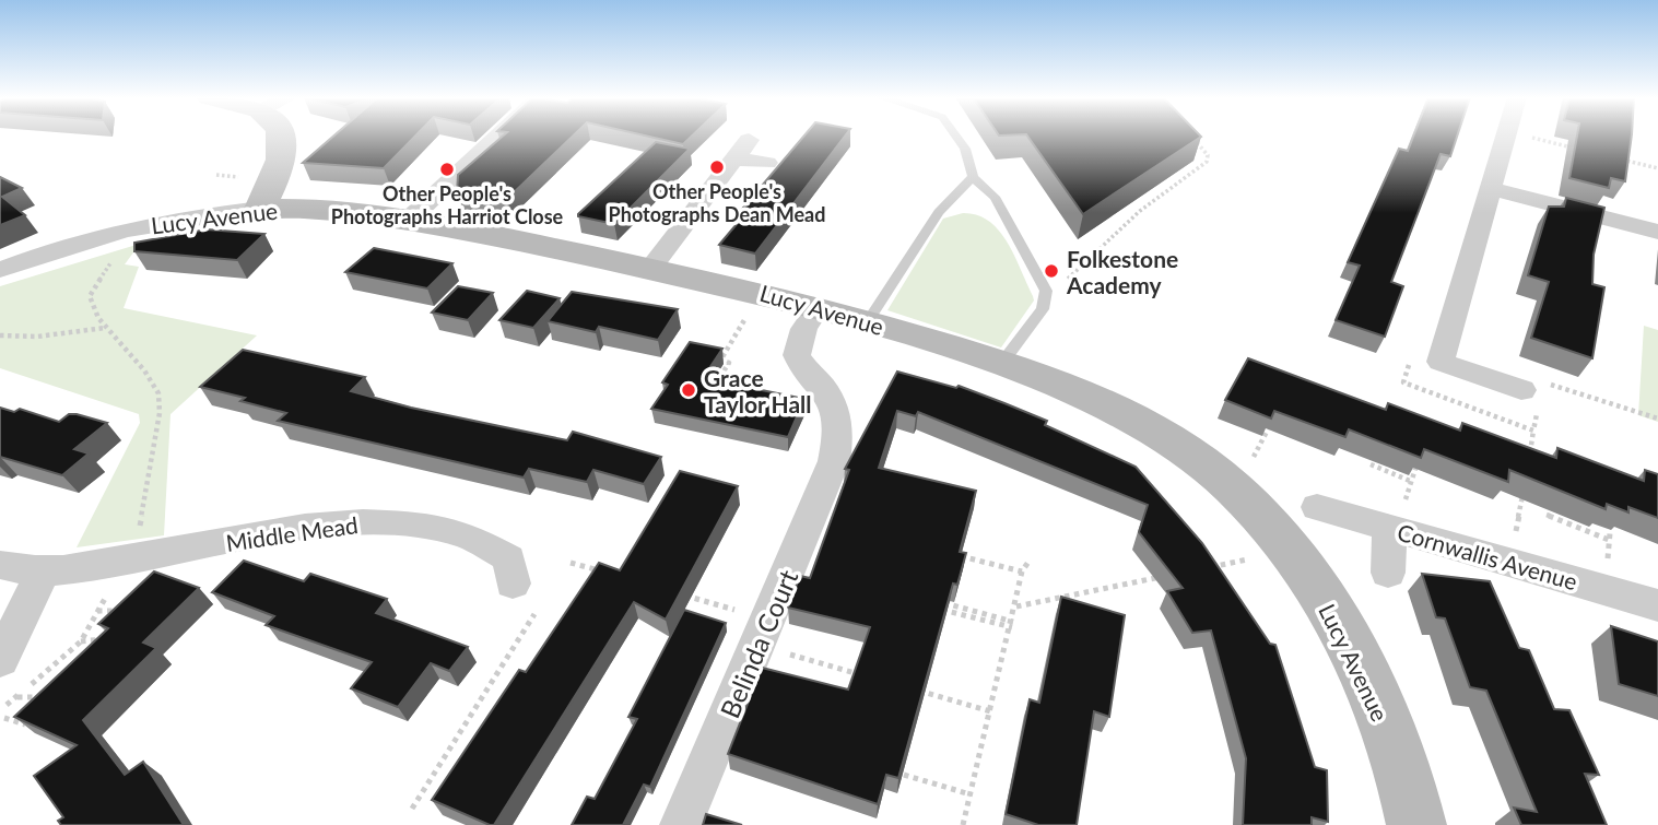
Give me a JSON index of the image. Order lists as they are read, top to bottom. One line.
{"streets":{"street":["Lucy Avenue","Middle Mead","Cornwallis Avenue","Belinda Court"]},"crossings":[["Lucy Avenue","Belinda Court"]],"places":["Other People's Photographs Dean Mead","Other People's Photographs Harriot Close","Folkestone Academy","Grace Taylor Hall"]}
